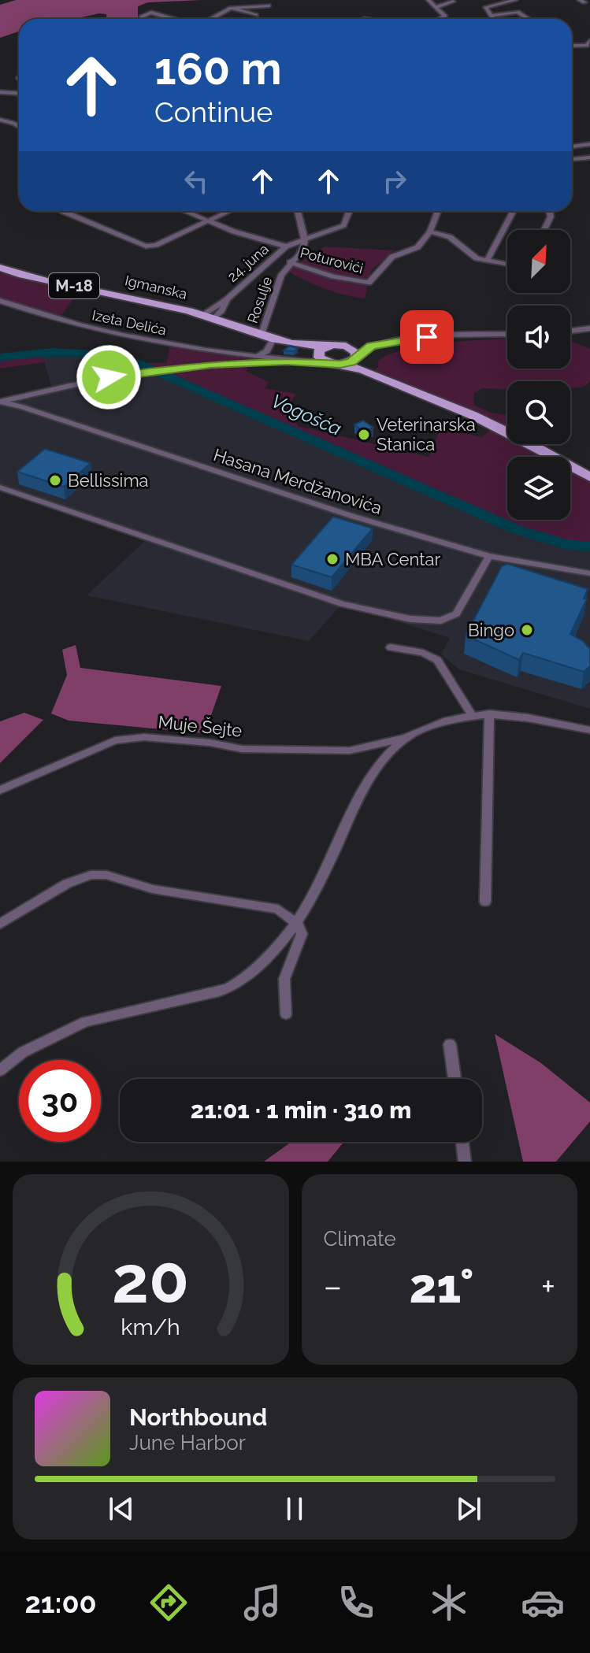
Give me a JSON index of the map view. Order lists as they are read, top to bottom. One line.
{"streets":{"main road":["M-18","Igmanska"],"street":["Poturovići","24. juna","Rosulje","Izeta Delića","Hasana Merdžanovića","Muje Šejte"]},"crossings":[["Poturovići","Rosulje"],["24. juna","Igmanska"],["24. juna","Rosulje"],["M-18","Igmanska"],["M-18","Izeta Delića"],["Igmanska","Rosulje"],["Igmanska","Izeta Delića"]],"water":["Vogošća"],"places":["Veterinarska Stanica","Bellissima","MBA Centar","Bingo"],"north":"top right","page":{"turn":["160 m","Continue"],"limit":"30","trip":"21:01 · 1 min · 310 m","tile":"Climate","heat":["−","21°","+"],"song":["Northbound","June Harbor"],"tabs":"21:00","gauge":["20","km/h"]}}
